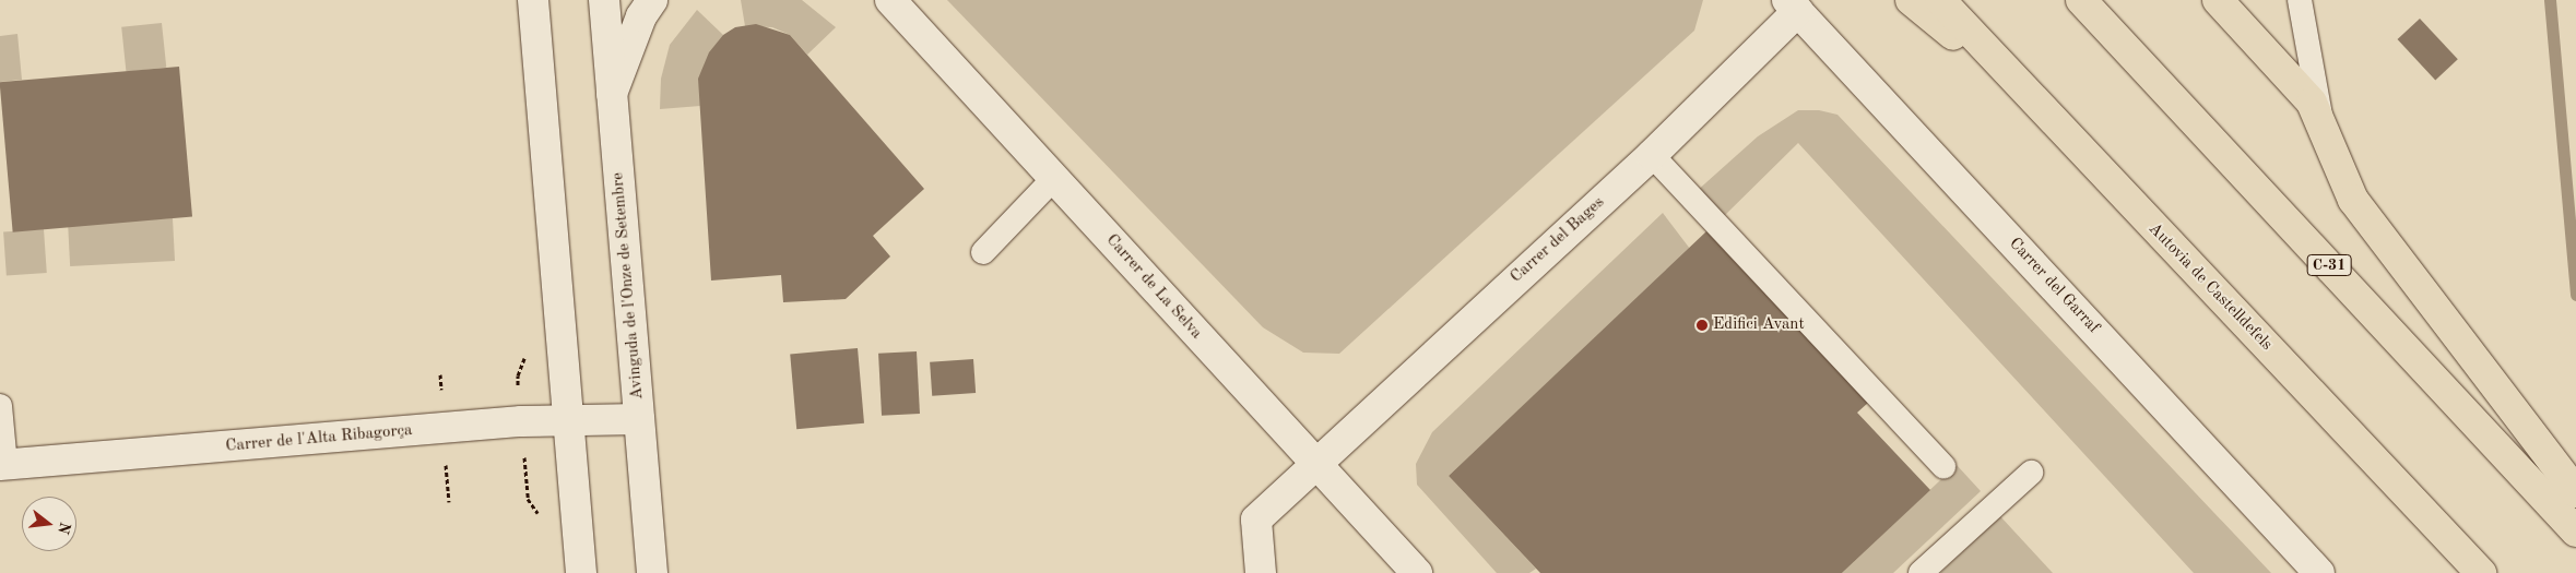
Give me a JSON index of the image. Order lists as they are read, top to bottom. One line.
{"streets":{"highway":["C-31","Autovia de Castelldefels"],"street":["Carrer del Bages","Avinguda de l'Onze de Setembre","Carrer del Garraf","Carrer de La Selva","Carrer de l'Alta Ribagorça"]},"crossings":[["Carrer del Bages","Carrer del Garraf"],["Carrer del Bages","Carrer de La Selva"],["Avinguda de l'Onze de Setembre","Carrer de l'Alta Ribagorça"]],"places":["Edifici Avant"],"north":"right"}
